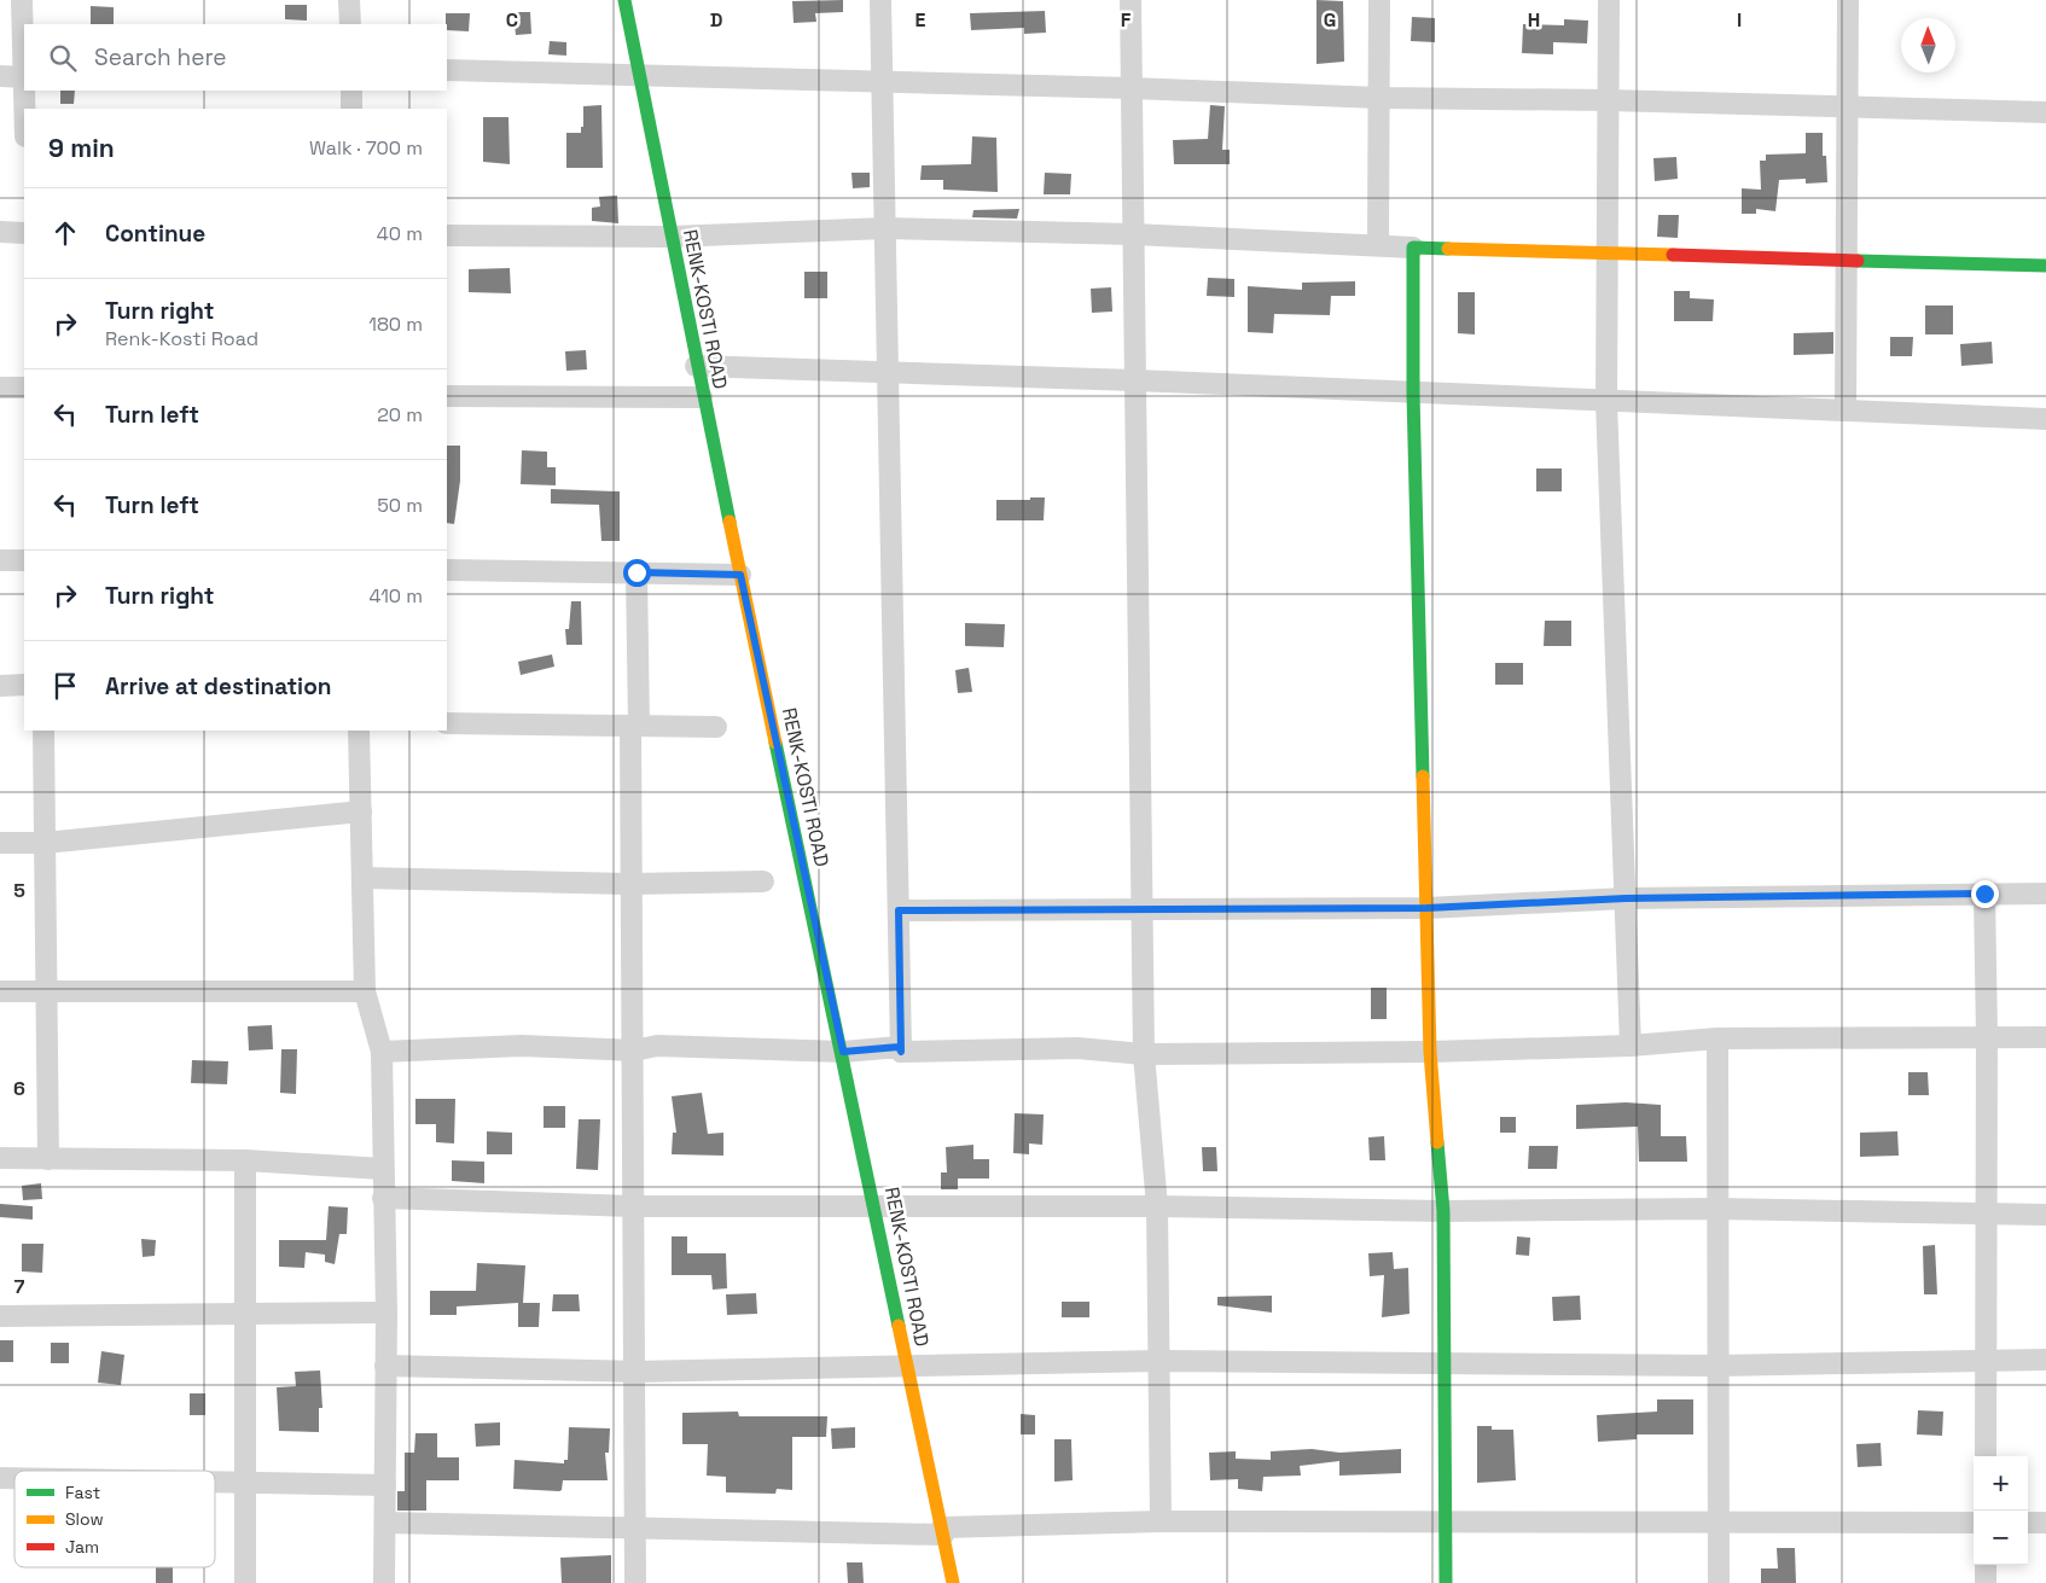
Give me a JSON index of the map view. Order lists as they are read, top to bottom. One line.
{"streets":{"street":["RENK-KOSTI ROAD"]},"legend":["Fast","Slow","Jam"],"north":"top","page":{"search":"Search here","heading":["9 min","Walk · 700 m"],"list":[["Continue","40 m"],["Turn right","Renk-Kosti Road","180 m"],["Turn left","20 m"],["Turn left","50 m"],["Turn right","410 m"],"Arrive at destination"],"map_buttons":["+","−"]},"grid":{"columns":["C","D","E","F","G","H","I"],"rows":["5","6","7"]}}
